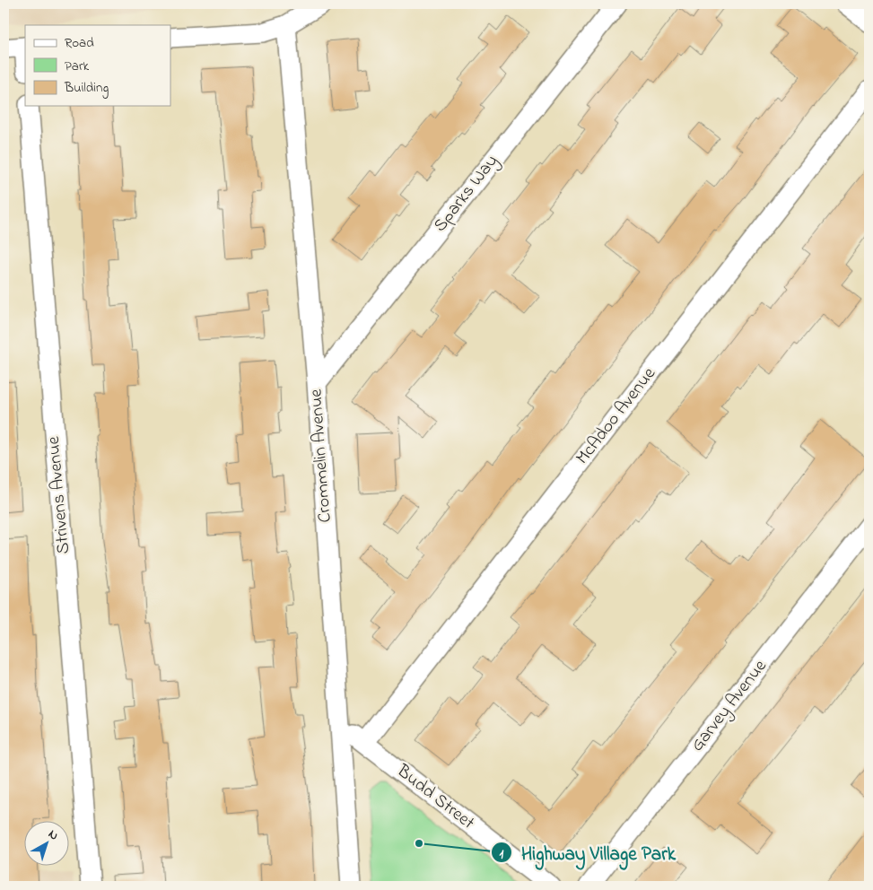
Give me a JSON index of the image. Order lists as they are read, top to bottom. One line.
{"streets":{"street":["Sparks Way","McAdoo Avenue","Crommelin Avenue","Strivens Avenue","Garvey Avenue","Budd Street"]},"crossings":[["Sparks Way","Crommelin Avenue"],["McAdoo Avenue","Budd Street"],["Crommelin Avenue","Budd Street"]],"places":["Highway Village Park"],"legend":["Road","Park","Building"],"north":"top right"}
